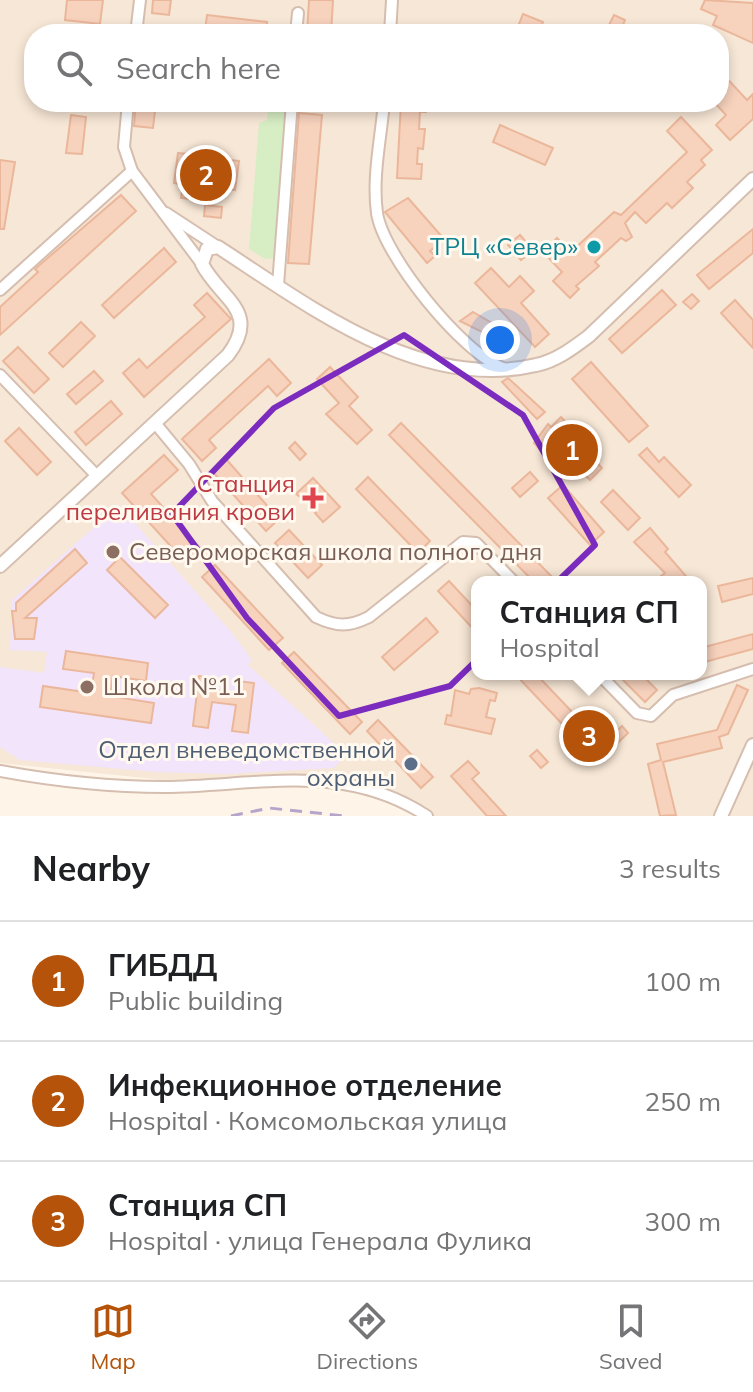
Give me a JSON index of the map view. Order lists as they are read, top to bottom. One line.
{"places":{"other":["ТРЦ «Север»","Североморская школа полного дня","Школа №11","Отдел вневедомственной охраны"],"health":["Станция переливания крови"]},"page":{"search":"Search here","pins":["2","1","3"],"popup":["Станция СП","Hospital"],"heading":["Nearby","3 results"],"list":[{"mark":"1","name":"ГИБДД","note":"Public building","value":"100 m"},{"mark":"2","name":"Инфекционное отделение","note":"Hospital · Комсомольская улица","value":"250 m"},{"mark":"3","name":"Станция СП","note":"Hospital · улица Генерала Фулика","value":"300 m"}],"nav":["Map","Directions","Saved"]}}
